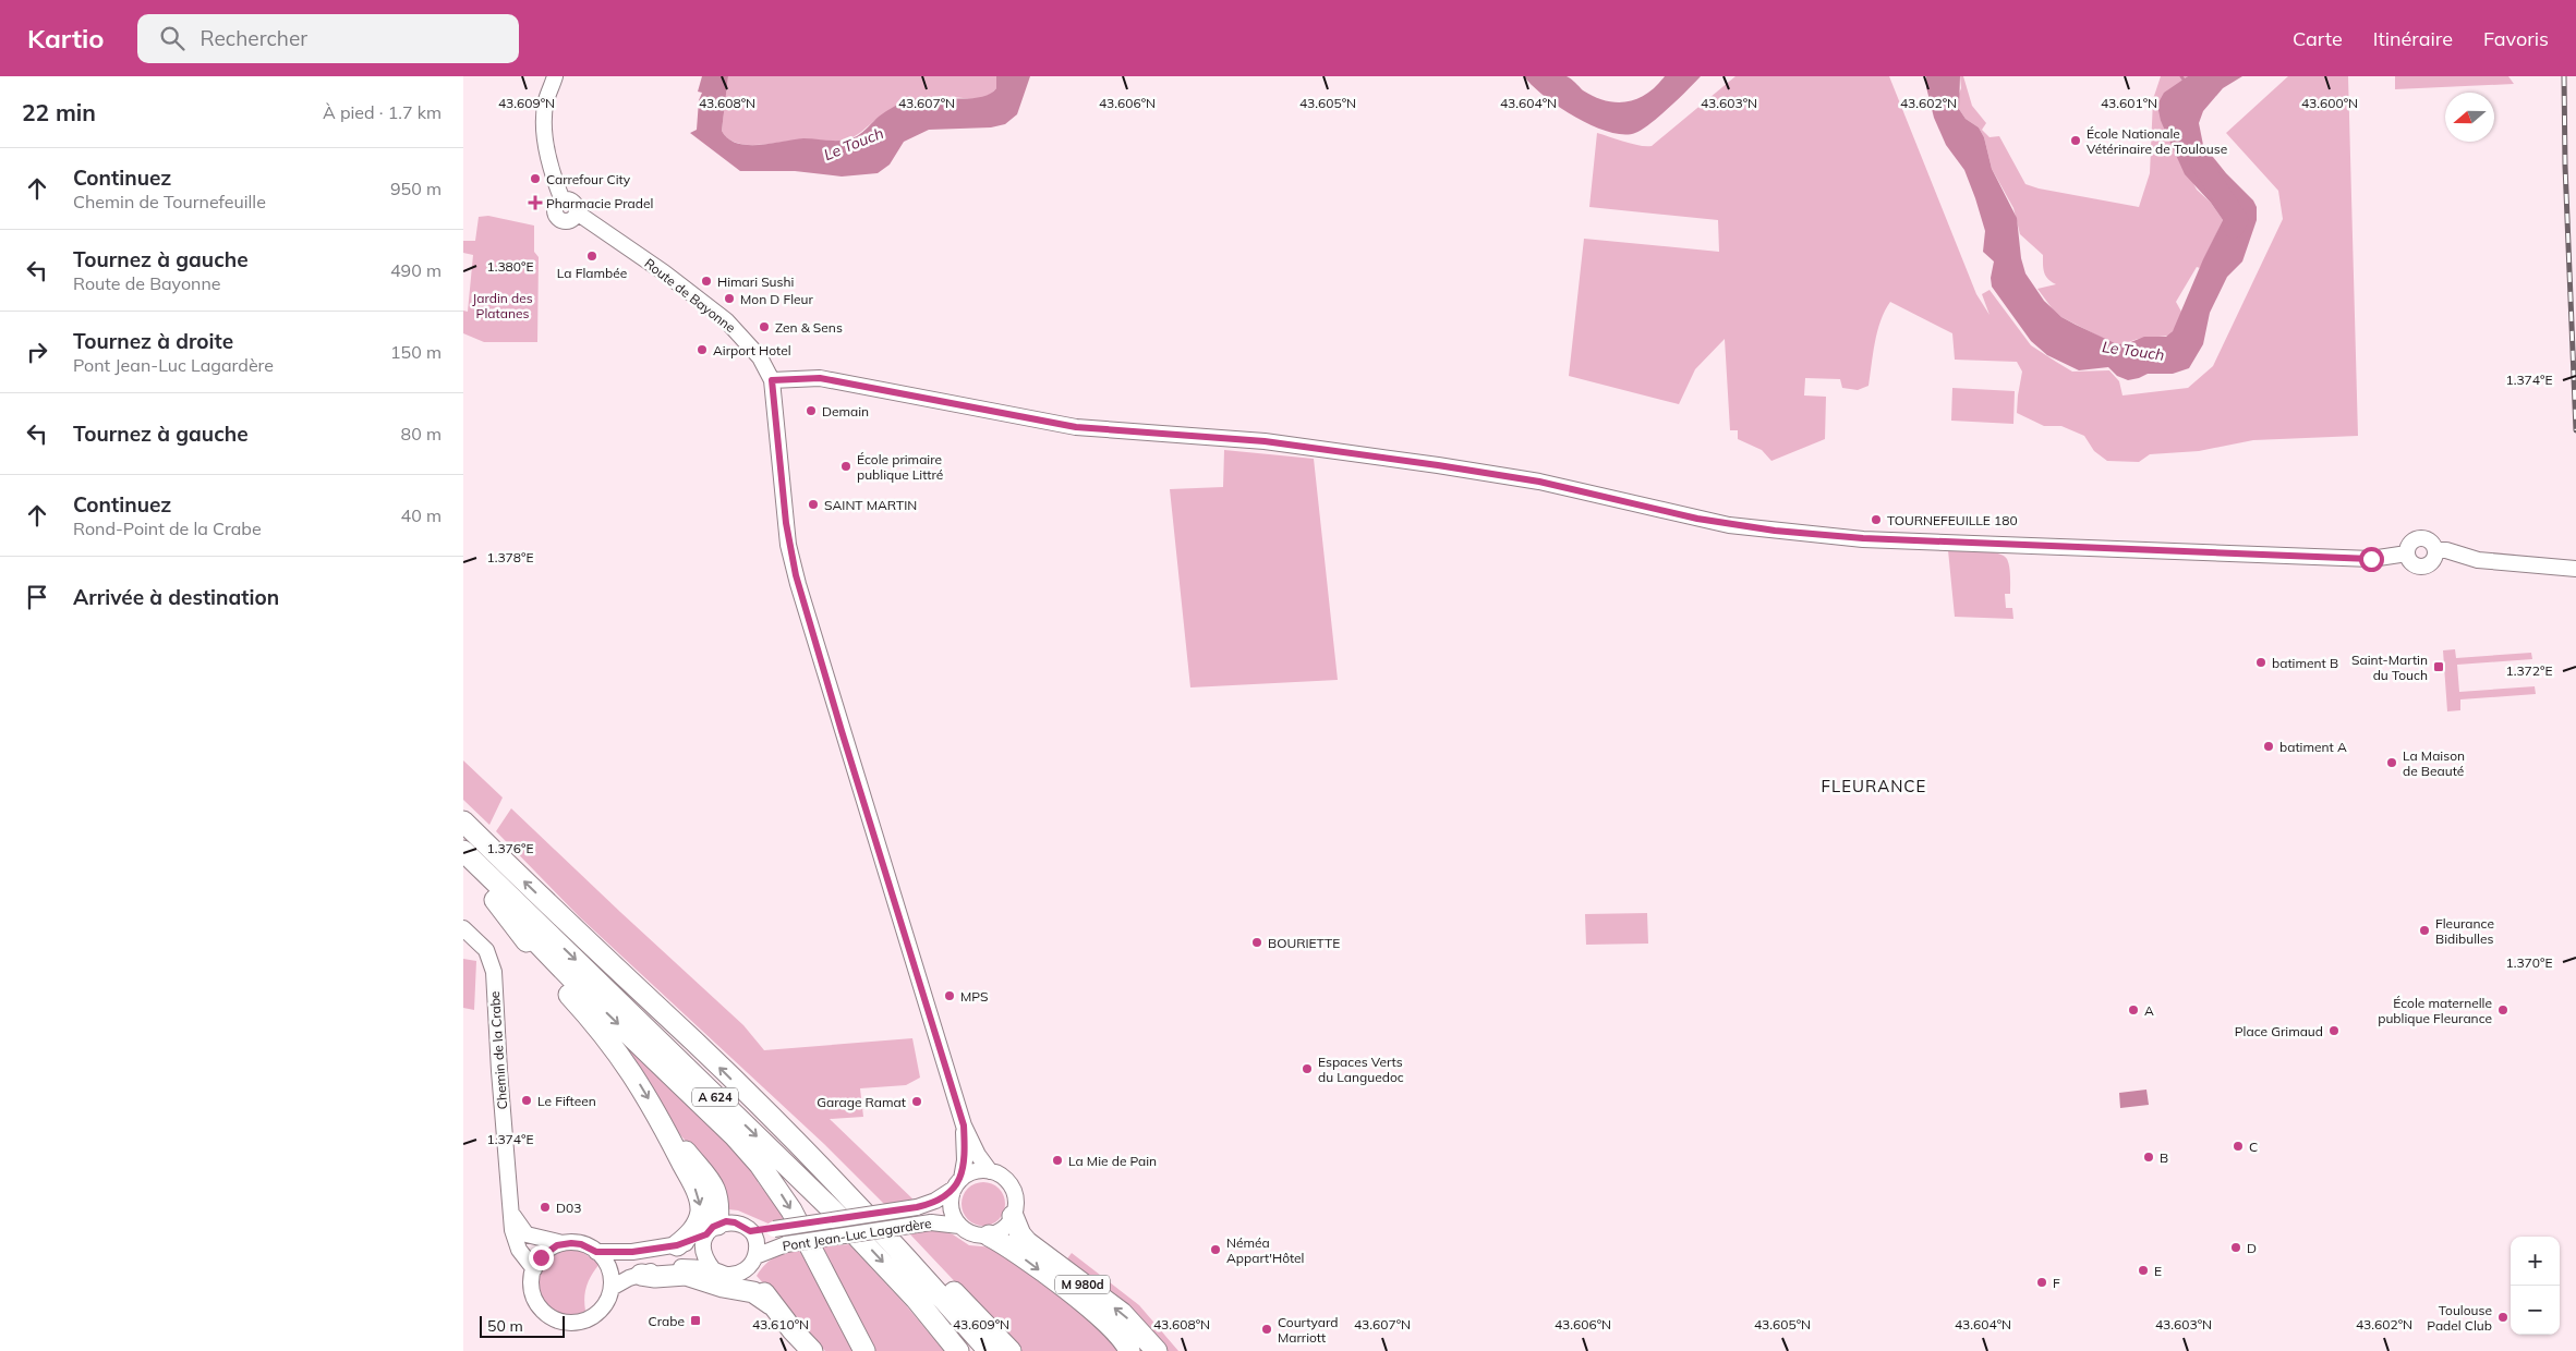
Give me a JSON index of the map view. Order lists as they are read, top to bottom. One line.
{"streets":{"highway":["A 624","M 980d"],"street":["Route de Bayonne","Chemin de la Crabe","Pont Jean-Luc Lagardère"]},"crossings":[["Route de Bayonne","Pont Jean-Luc Lagardère"],["Route de Bayonne","M 980d"],["Pont Jean-Luc Lagardère","M 980d"]],"districts":["FLEURANCE"],"water":["Le Touch"],"parks":["Jardin des Platanes"],"places":{"other":["École Nationale Vétérinaire de Toulouse","Carrefour City","La Flambée","Himari Sushi","Mon D Fleur","Zen & Sens","Airport Hotel","Demain","École primaire publique Littré","SAINT MARTIN","TOURNEFEUILLE 180","batiment B","batiment A","La Maison de Beauté","Fleurance Bidibulles","BOURIETTE","MPS","A","École maternelle publique Fleurance","Place Grimaud","Espaces Verts du Languedoc","Le Fifteen","Garage Ramat","C","B","La Mie de Pain","D03","D","Néméa Appart'Hôtel","E","F","Toulouse Padel Club","Courtyard Marriott"],"health":["Pharmacie Pradel"],"transit":["Saint-Martin du Touch","Crabe"]},"scale_bar":"50 m","north":"left","page":{"header":"Kartio","search":"Rechercher","nav":["Carte","Itinéraire","Favoris"],"heading":["22 min","À pied · 1.7 km"],"list":[["Continuez","Chemin de Tournefeuille","950 m"],["Tournez à gauche","Route de Bayonne","490 m"],["Tournez à droite","Pont Jean-Luc Lagardère","150 m"],["Tournez à gauche","80 m"],["Continuez","Rond-Point de la Crabe","40 m"],"Arrivée à destination"],"map_buttons":["+","−"],"scale":"50 m"},"coordinates":["43.609°N","43.608°N","43.607°N","43.606°N","43.605°N","43.604°N","43.603°N","43.602°N","43.601°N","43.600°N","1.380°E","1.374°E","1.378°E","1.372°E","1.376°E","1.370°E","43.610°N"]}
